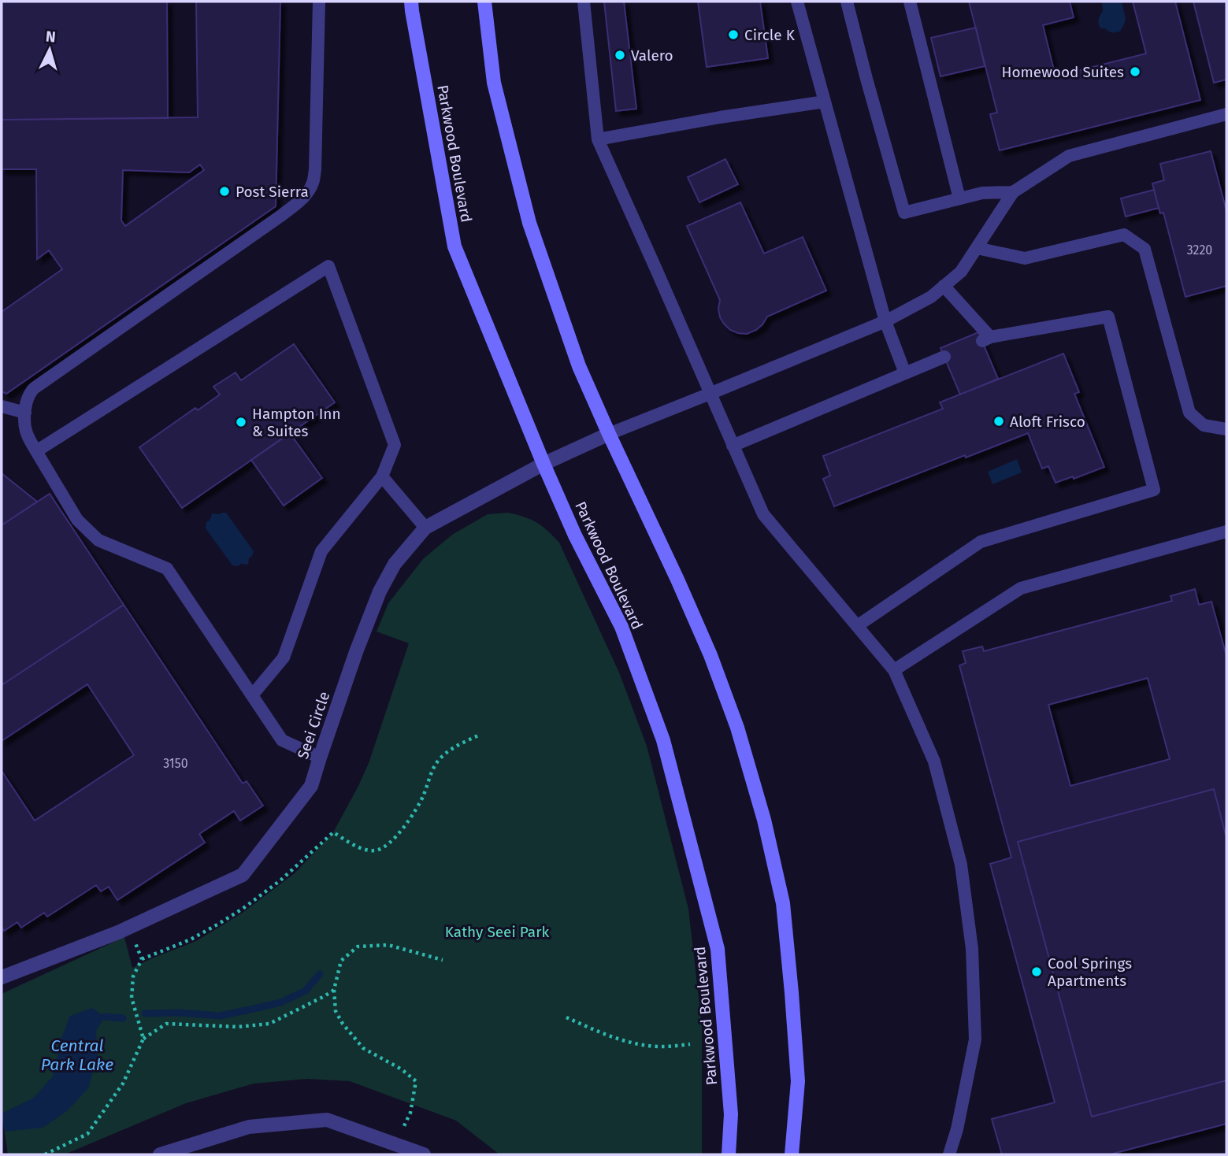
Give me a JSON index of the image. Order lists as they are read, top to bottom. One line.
{"streets":{"main road":["Parkwood Boulevard"],"street":["Seei Circle"]},"crossings":[["Parkwood Boulevard","Seei Circle"]],"water":["Central Park Lake"],"parks":["Kathy Seei Park"],"places":["Circle K","Valero","Homewood Suites","Post Sierra","Aloft Frisco","Hampton Inn & Suites","Cool Springs Apartments"],"house_numbers":["3220","3150"],"north":"top"}
